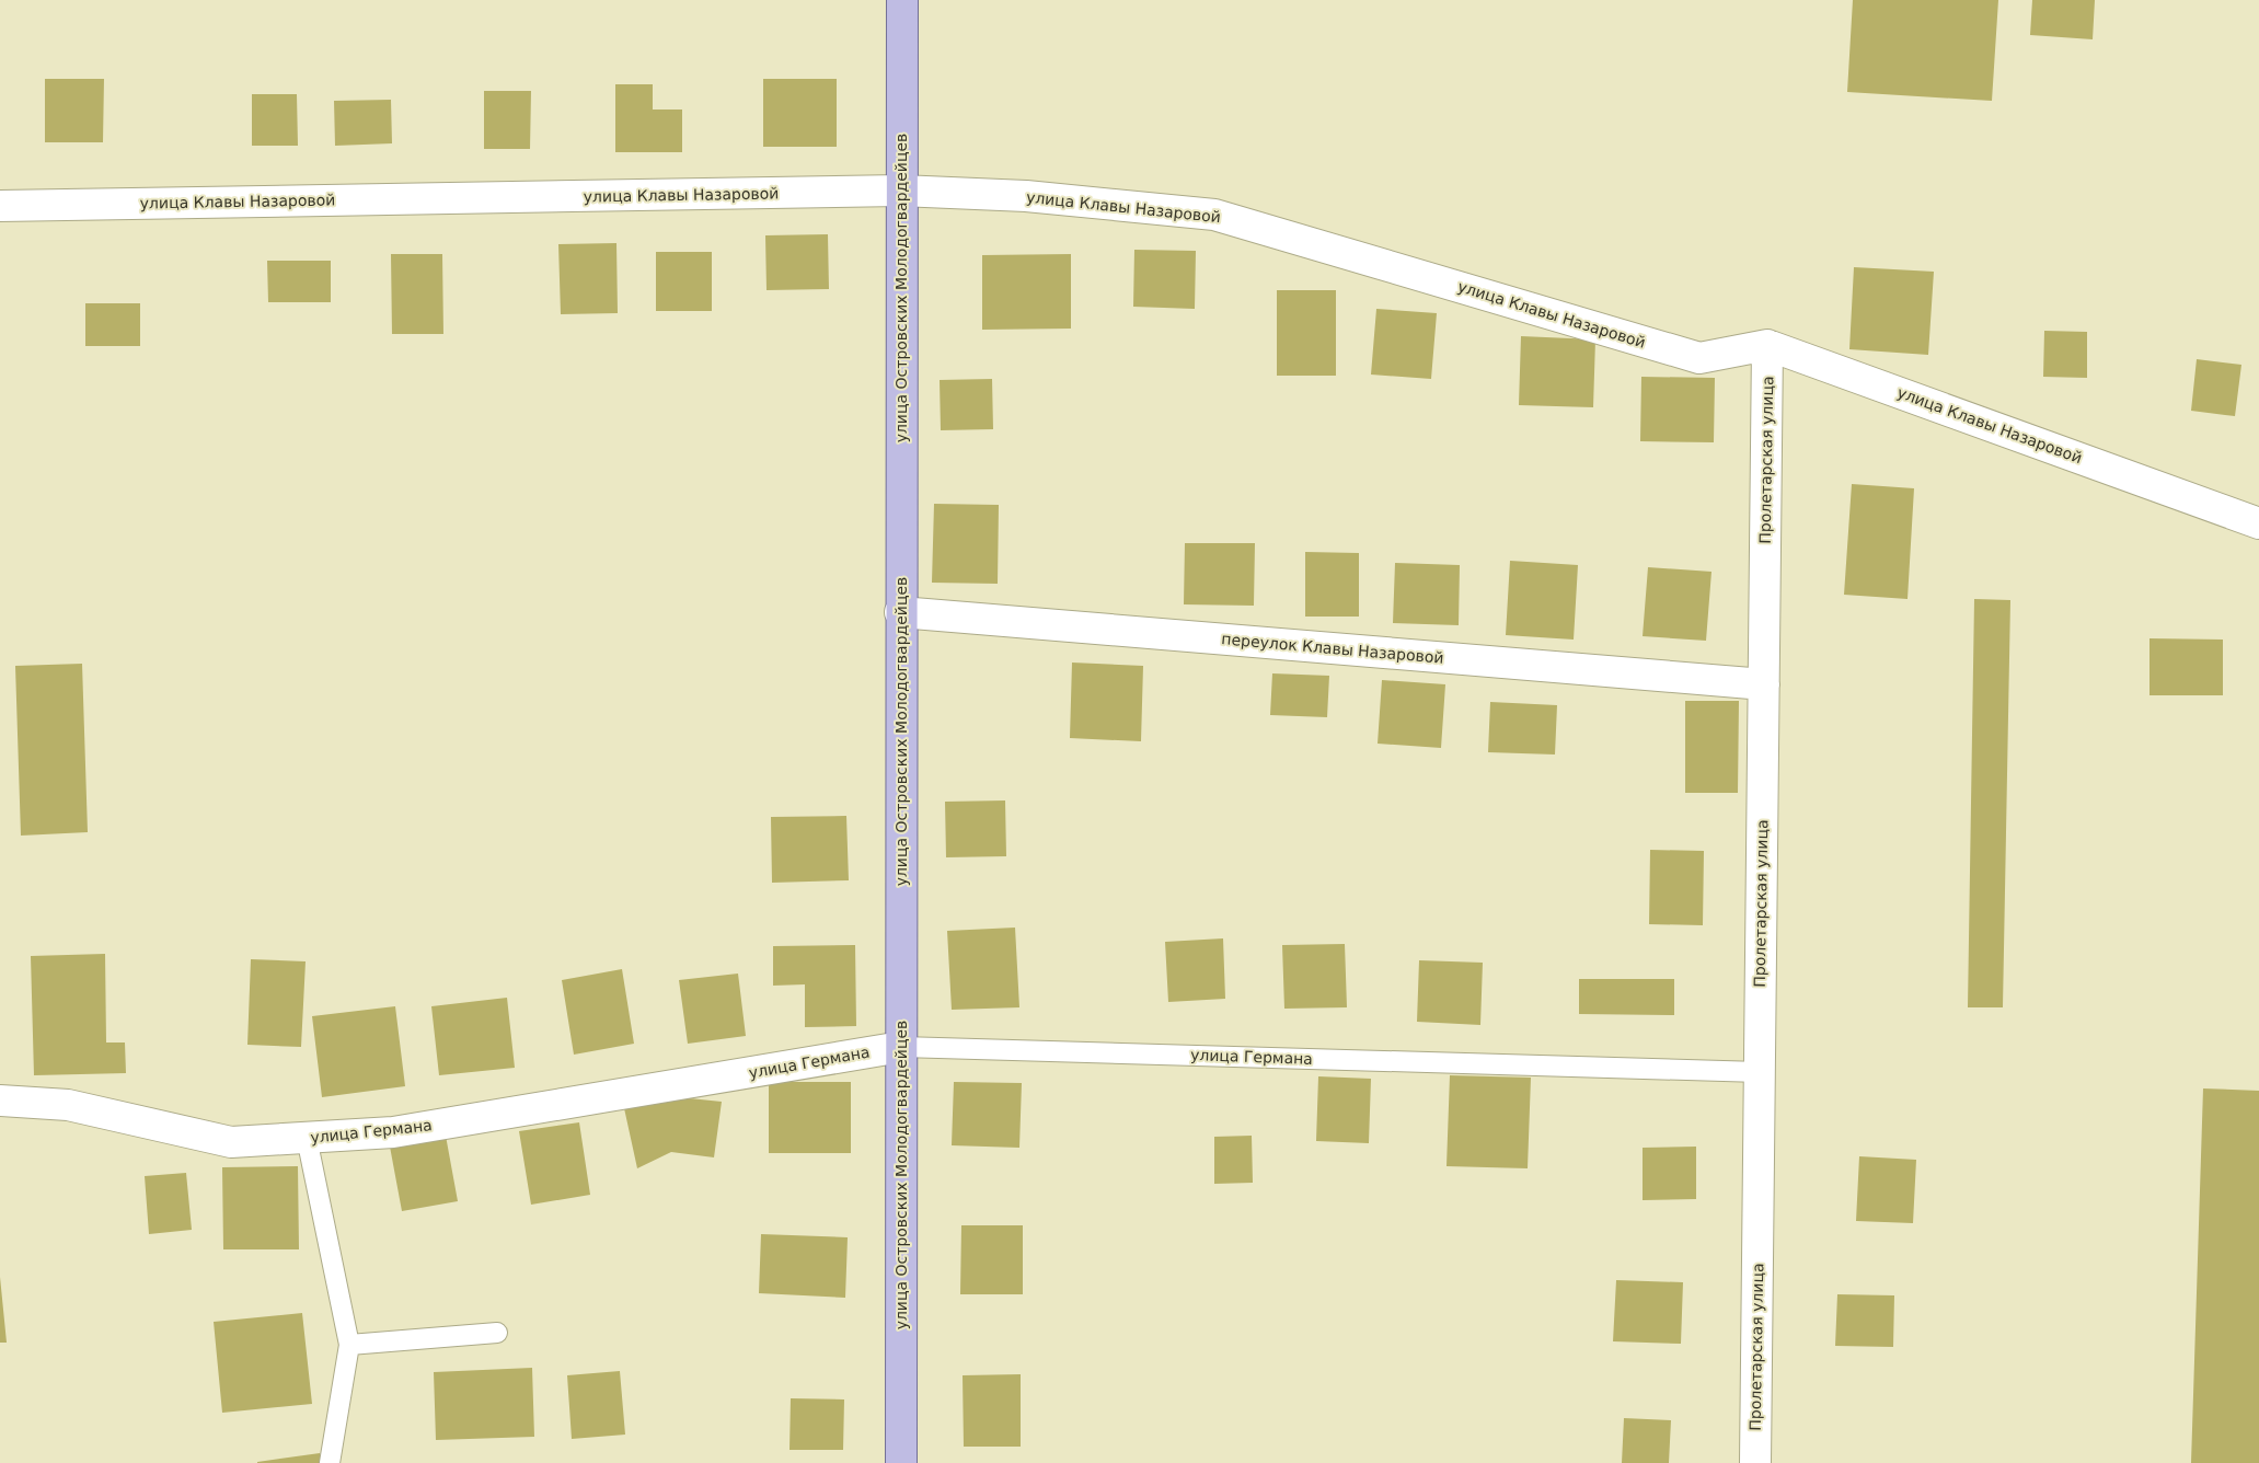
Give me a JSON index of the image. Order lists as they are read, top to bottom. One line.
{"streets":{"main road":["улица Островских Молодогвардейцев"],"street":["улица Клавы Назаровой","Пролетарская улица","переулок Клавы Назаровой","улица Германа"]},"crossings":[["улица Клавы Назаровой","улица Островских Молодогвардейцев"],["улица Клавы Назаровой","Пролетарская улица"],["улица Островских Молодогвардейцев","переулок Клавы Назаровой"],["улица Островских Молодогвардейцев","улица Германа"],["Пролетарская улица","переулок Клавы Назаровой"],["Пролетарская улица","улица Германа"]]}
